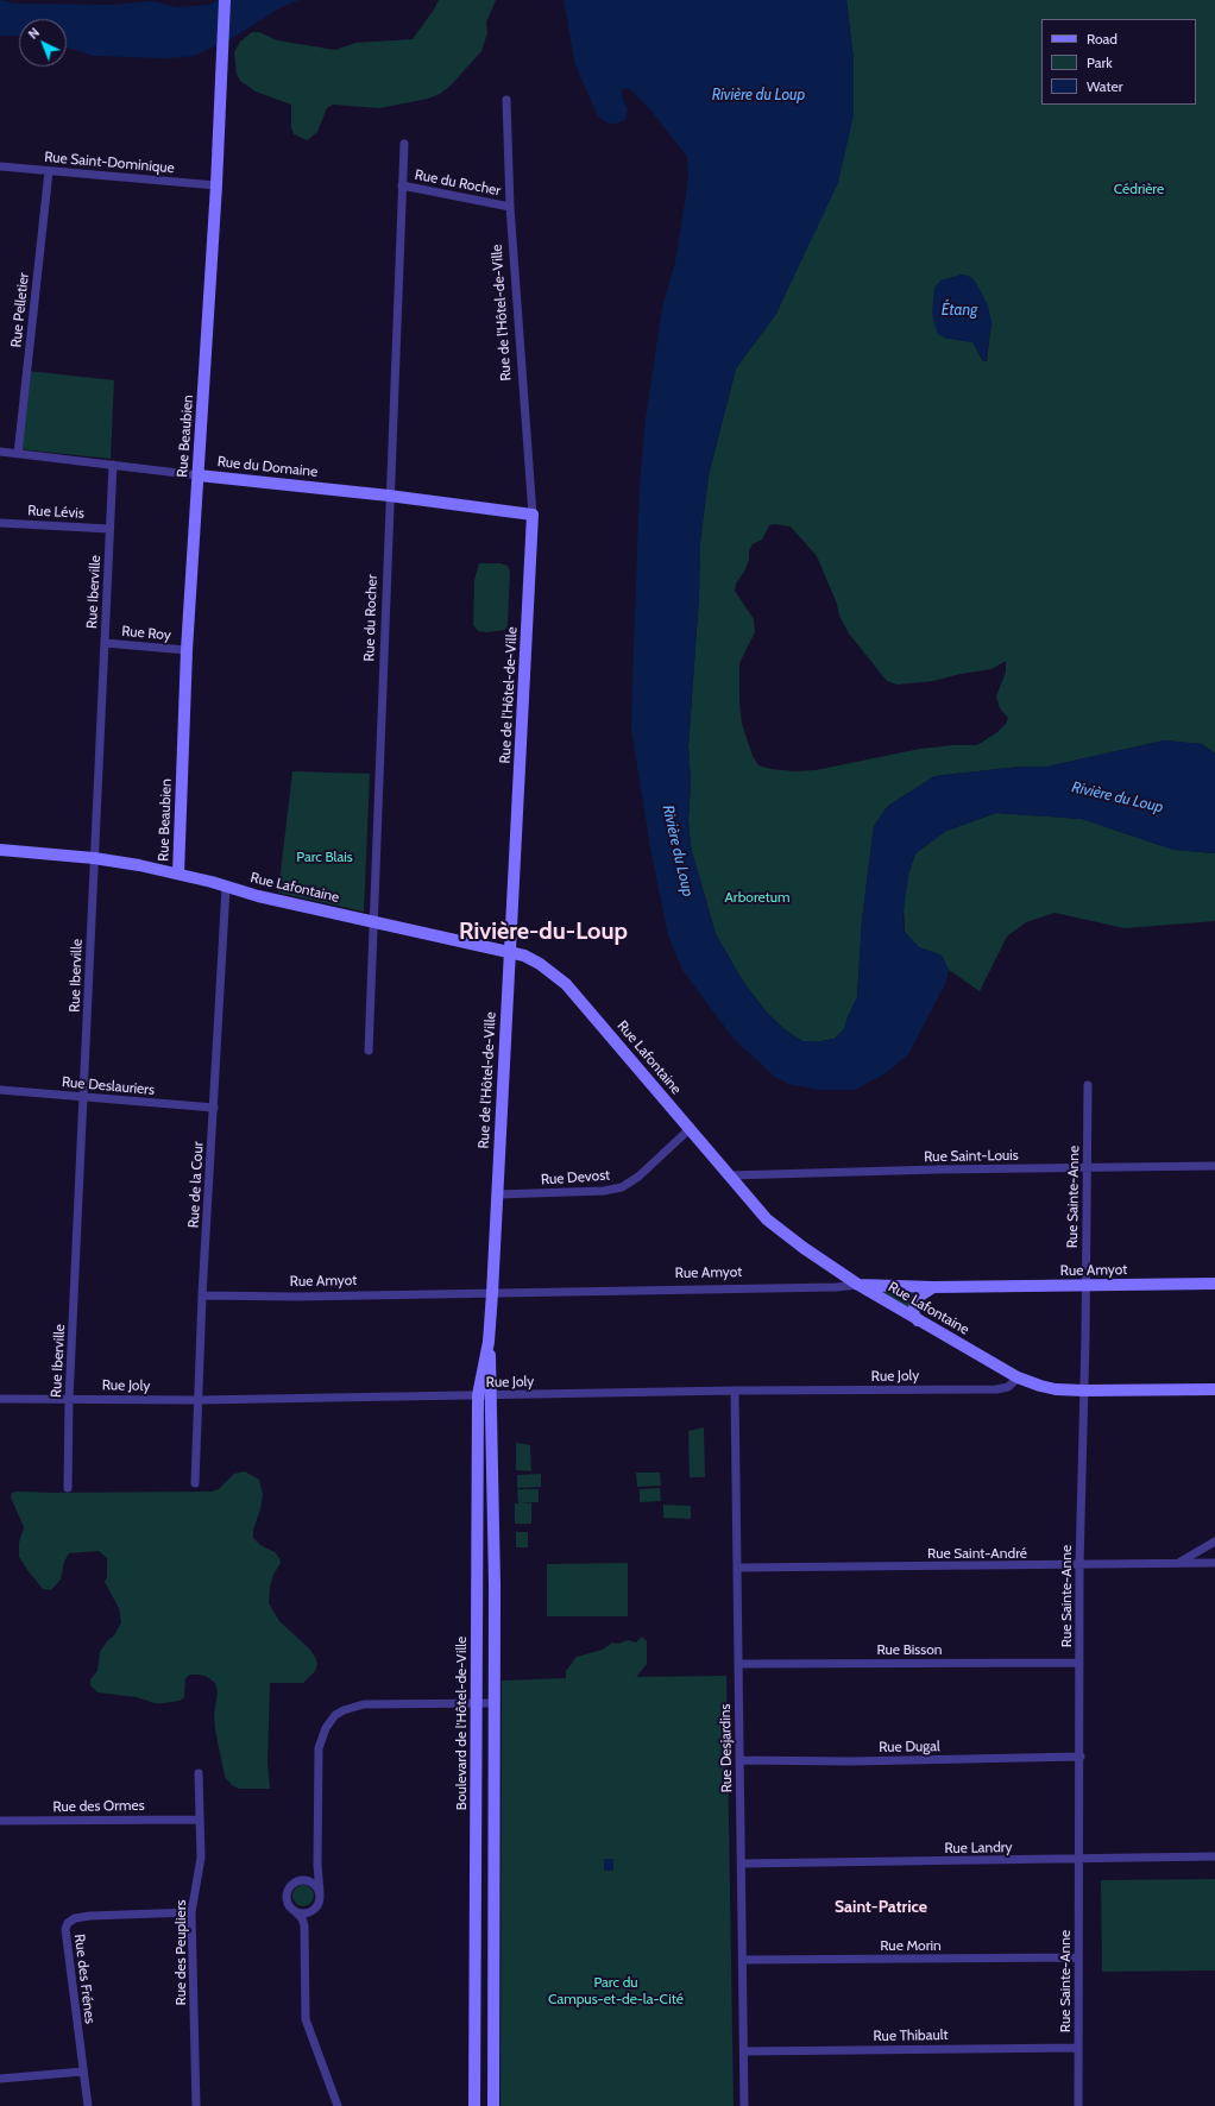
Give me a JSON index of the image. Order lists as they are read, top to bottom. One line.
{"streets":{"main road":["Rue de l'Hôtel-de-Ville","Rue Beaubien","Rue du Domaine","Rue Lafontaine","Rue Amyot","Boulevard de l'Hôtel-de-Ville"],"street":["Rue Saint-Dominique","Rue du Rocher","Rue Pelletier","Rue Lévis","Rue Iberville","Rue Roy","Rue Deslauriers","Rue Saint-Louis","Rue Devost","Rue de la Cour","Rue Sainte-Anne","Rue Joly","Rue Saint-André","Rue Bisson","Rue Dugal","Rue Desjardins","Rue des Ormes","Rue Landry","Rue Morin","Rue des Peupliers","Rue des Frénes","Rue Thibault"]},"crossings":[["Rue Saint-Dominique","Rue Pelletier"],["Rue Saint-Dominique","Rue Beaubien"],["Rue du Rocher","Rue de l'Hôtel-de-Ville"],["Rue du Rocher","Rue du Domaine"],["Rue du Rocher","Rue Lafontaine"],["Rue Pelletier","Rue du Domaine"],["Rue de l'Hôtel-de-Ville","Rue du Domaine"],["Rue de l'Hôtel-de-Ville","Rue Lafontaine"],["Rue de l'Hôtel-de-Ville","Rue Devost"],["Rue de l'Hôtel-de-Ville","Rue Amyot"],["Rue de l'Hôtel-de-Ville","Boulevard de l'Hôtel-de-Ville"],["Rue Beaubien","Rue du Domaine"],["Rue Beaubien","Rue Roy"],["Rue Beaubien","Rue Lafontaine"],["Rue du Domaine","Rue Iberville"],["Rue Lévis","Rue Iberville"],["Rue Iberville","Rue Roy"],["Rue Iberville","Rue Lafontaine"],["Rue Iberville","Rue Deslauriers"],["Rue Iberville","Rue Joly"],["Rue Lafontaine","Rue Saint-Louis"],["Rue Lafontaine","Rue Devost"],["Rue Lafontaine","Rue de la Cour"],["Rue Lafontaine","Rue Sainte-Anne"],["Rue Lafontaine","Rue Amyot"],["Rue Lafontaine","Rue Joly"],["Rue Deslauriers","Rue de la Cour"],["Rue Saint-Louis","Rue Sainte-Anne"],["Rue de la Cour","Rue Amyot"],["Rue de la Cour","Rue Joly"],["Rue Sainte-Anne","Rue Amyot"],["Rue Sainte-Anne","Rue Saint-André"],["Rue Sainte-Anne","Rue Bisson"],["Rue Sainte-Anne","Rue Dugal"],["Rue Sainte-Anne","Rue Landry"],["Rue Sainte-Anne","Rue Morin"],["Rue Sainte-Anne","Rue Thibault"],["Rue Amyot","Boulevard de l'Hôtel-de-Ville"],["Rue Joly","Boulevard de l'Hôtel-de-Ville"],["Rue Joly","Rue Desjardins"],["Rue Saint-André","Rue Desjardins"],["Rue Bisson","Rue Desjardins"],["Rue Dugal","Rue Desjardins"],["Rue Desjardins","Rue Landry"],["Rue Desjardins","Rue Morin"],["Rue Desjardins","Rue Thibault"],["Rue des Ormes","Rue des Peupliers"],["Rue des Peupliers","Rue des Frénes"]],"districts":["Rivière-du-Loup","Saint-Patrice"],"water":["Rivière du Loup","Étang"],"parks":["Cédrière","Parc Blais","Arboretum","Parc du Campus-et-de-la-Cité"],"legend":["Road","Park","Water"],"north":"top left"}
